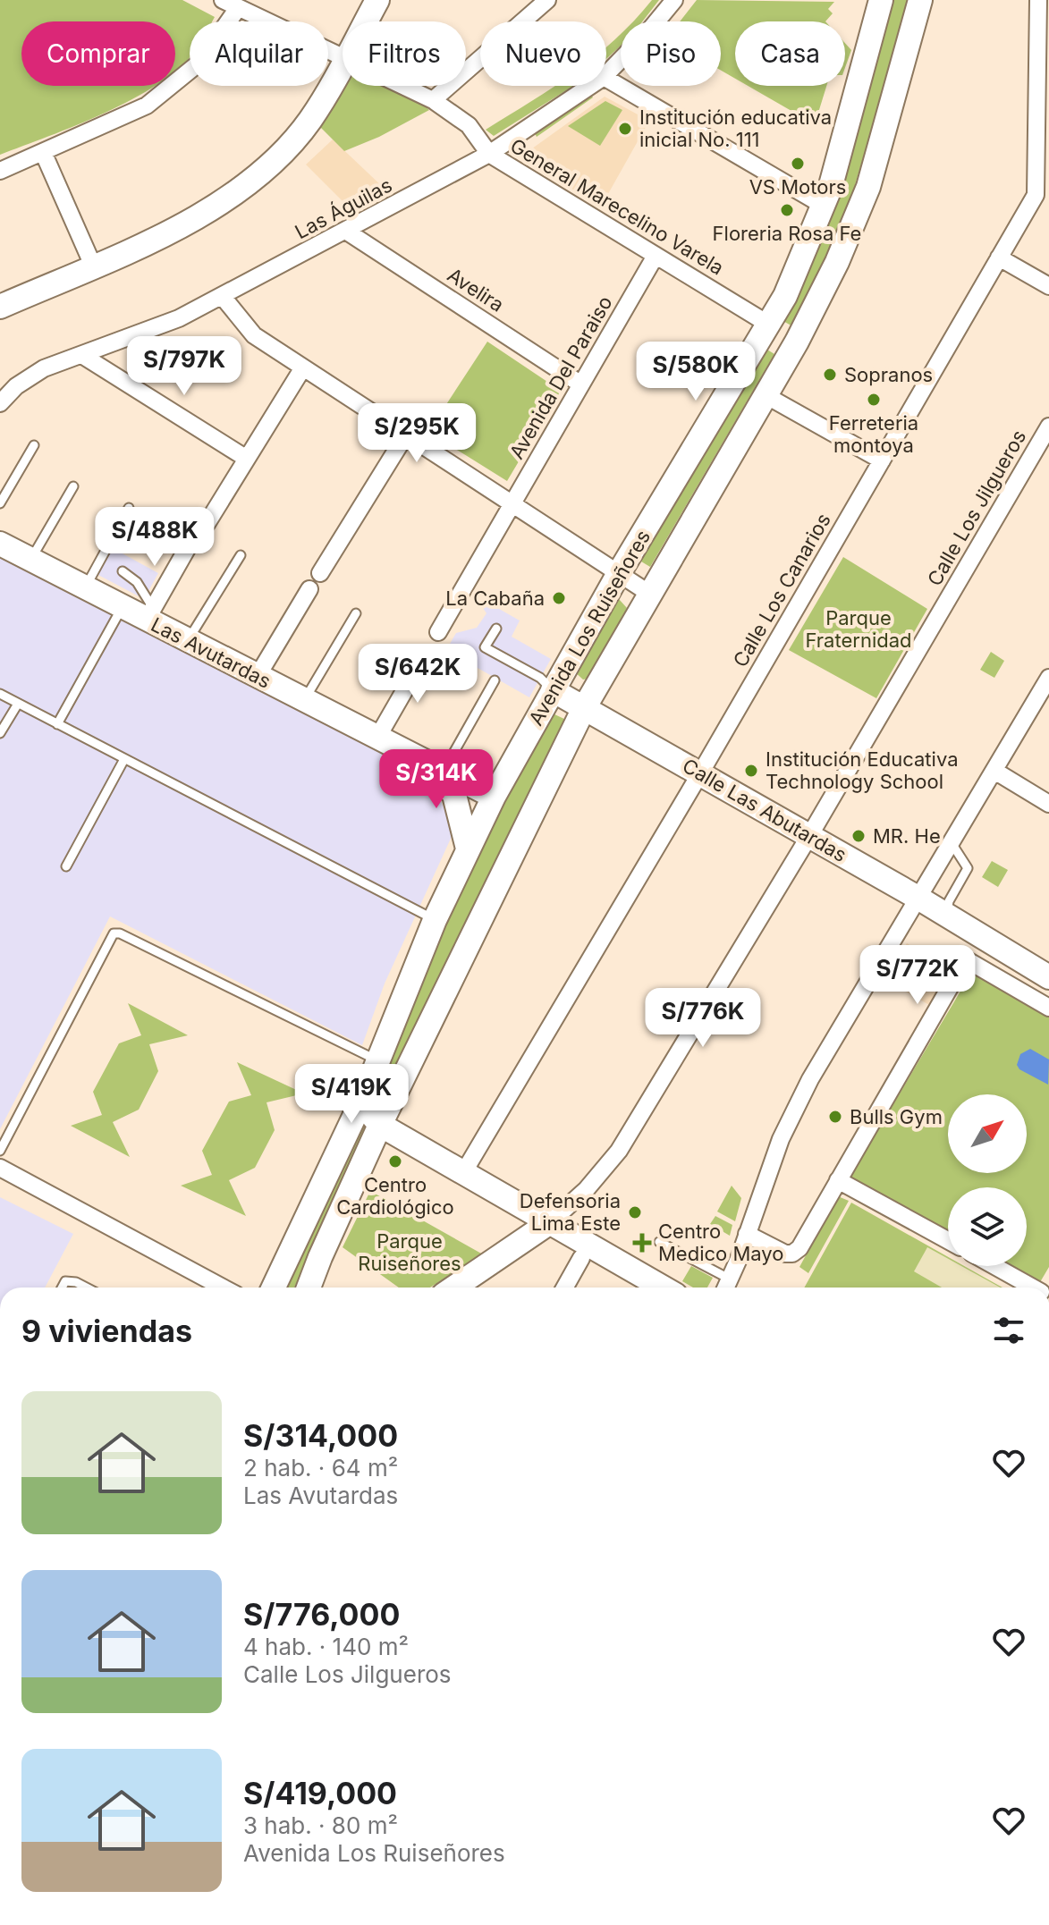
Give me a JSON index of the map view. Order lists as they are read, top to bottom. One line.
{"streets":{"main road":["Avenida Los Ruiseñores","Las Avutardas","Calle Las Abutardas"],"street":["General Marecelino Varela","Las Águilas","Avelira","Avenida Del Paraiso","Calle Los Jilgueros","Calle Los Canarios"]},"crossings":[["General Marecelino Varela","Las Águilas"],["General Marecelino Varela","Avenida Del Paraiso"],["General Marecelino Varela","Avenida Los Ruiseñores"],["Las Águilas","Avelira"],["Avelira","Avenida Del Paraiso"],["Calle Los Jilgueros","Calle Las Abutardas"],["Calle Los Canarios","Calle Las Abutardas"],["Avenida Los Ruiseñores","Las Avutardas"],["Avenida Los Ruiseñores","Calle Las Abutardas"]],"parks":["Parque Fraternidad","Parque Ruiseñores"],"places":{"other":["Institución educativa inicial No. 111","VS Motors","Floreria Rosa Fe","Sopranos","Ferreteria montoya","La Cabaña","Institución Educativa Technology School","MR. He","Bulls Gym","Centro Cardiológico","Defensoria Lima Este"],"health":["Centro Medico Mayo"]},"north":"top right","page":{"chip":["Comprar","Alquilar","Filtros","Nuevo","Piso","Casa"],"price":["S/797K","S/580K","S/295K","S/488K","S/642K","S/314K","S/772K","S/776K","S/419K"],"heading":"9 viviendas","list":[{"name":"S/314,000","note":"2 hab. · 64 m² · Las Avutardas"},{"name":"S/776,000","note":"4 hab. · 140 m² · Calle Los Jilgueros"},{"name":"S/419,000","note":"3 hab. · 80 m² · Avenida Los Ruiseñores"}]}}
